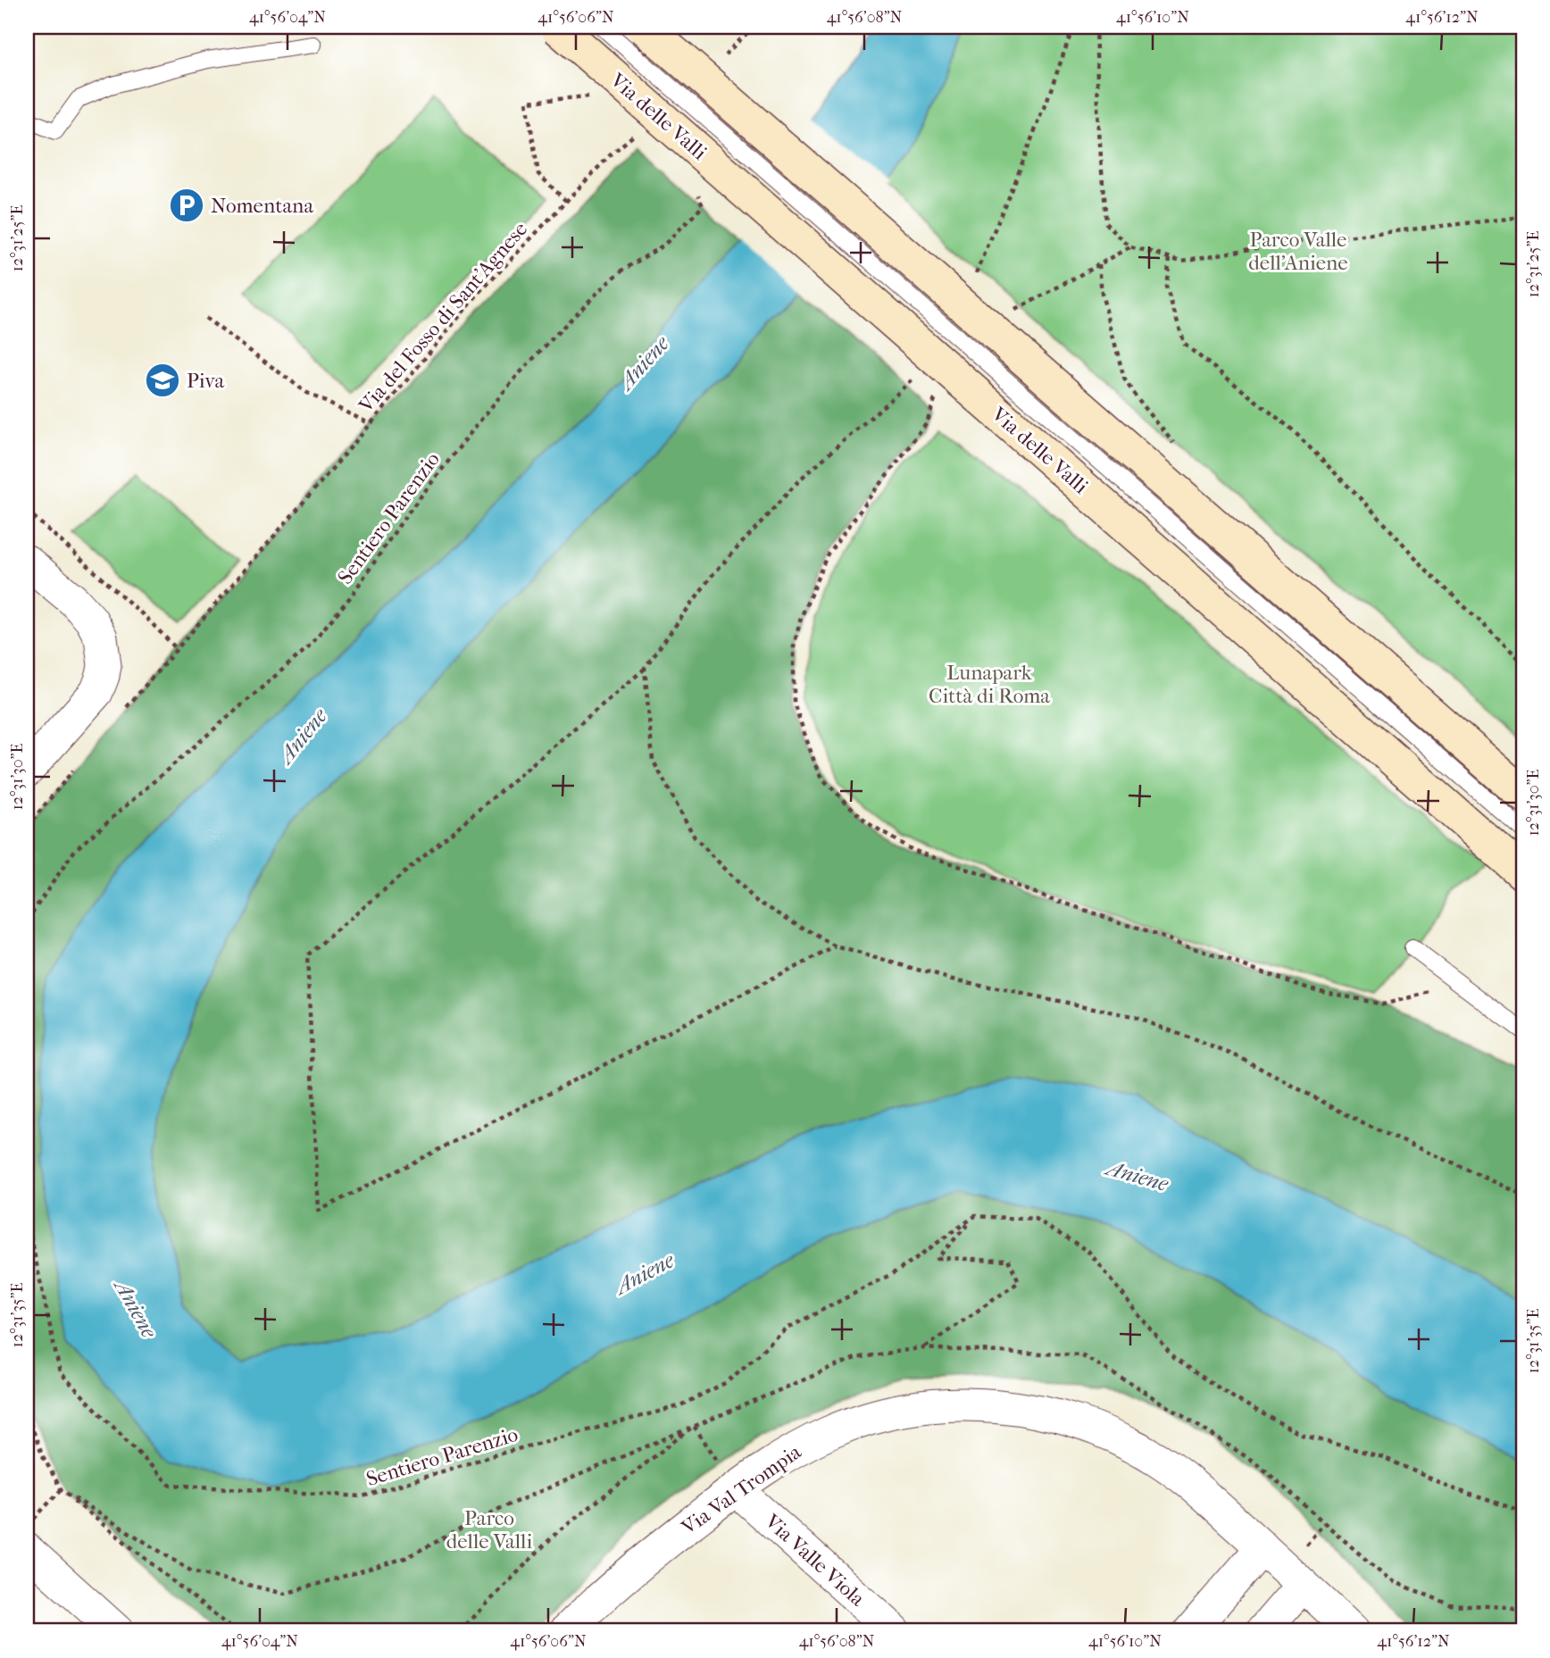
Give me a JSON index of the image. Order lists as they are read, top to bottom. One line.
{"streets":{"main road":["Via delle Valli"],"street":["Via Val Trompia","Via Valle Viola"],"path":["Via del Fosso di Sant'Agnese","Sentiero Parenzio"]},"crossings":[["Via Val Trompia","Via Valle Viola"]],"water":["Aniene"],"parks":["Parco Valle dell'Aniene","Lunapark Città di Roma","Parco delle Valli"],"places":{"parking":["Nomentana"],"school or university":["Piva"]},"coordinates":["41°56'04\"N","41°56'06\"N","41°56'08\"N","41°56'10\"N","41°56'12\"N","12°31'25\"E","12°31'30\"E","12°31'35\"E"]}
